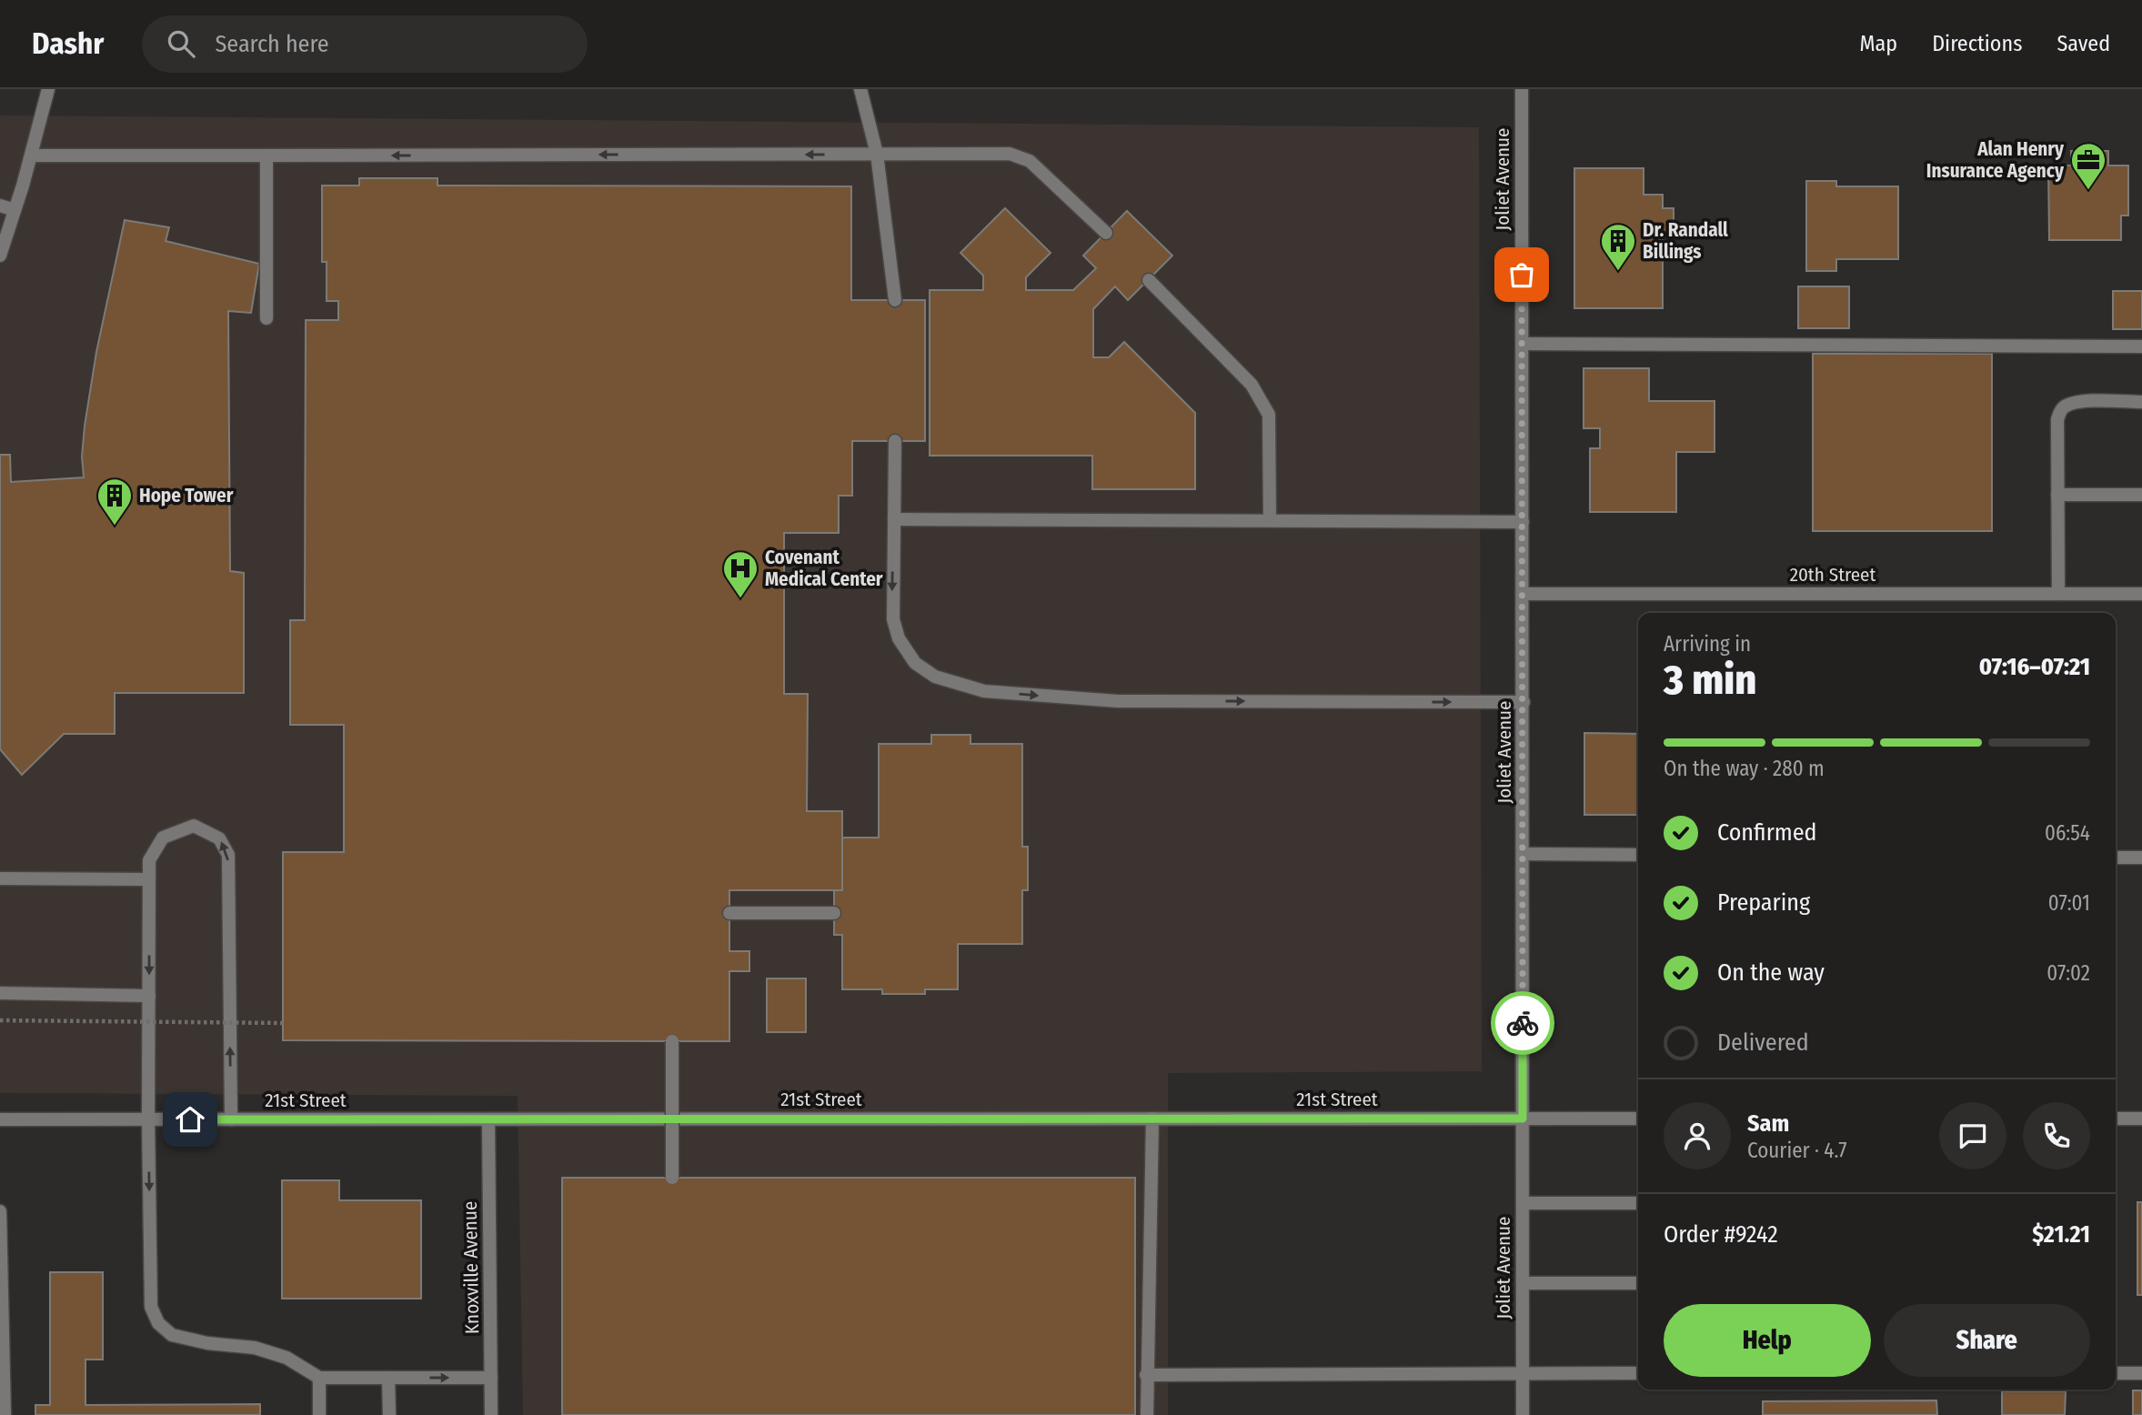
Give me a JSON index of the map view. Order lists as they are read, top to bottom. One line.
{"streets":{"street":["Joliet Avenue","20th Street","21st Street","Knoxville Avenue"]},"crossings":[["Joliet Avenue","20th Street"],["Joliet Avenue","21st Street"],["21st Street","Knoxville Avenue"]],"places":{"office":["Alan Henry Insurance Agency"],"building":["Dr. Randall Billings","Hope Tower"],"hospital":["Covenant Medical Center"]},"page":{"header":"Dashr","search":"Search here","nav":["Map","Directions","Saved"],"heading":["3 min","Arriving in","07:16–07:21"],"panel":["Sam","Courier · 4.7","Order #9242","$21.21"],"bar":"On the way · 280 m","list":[["Confirmed","06:54"],["Preparing","07:01"],["On the way","07:02"],"Delivered"],"buttons":["Help","Share"]}}
